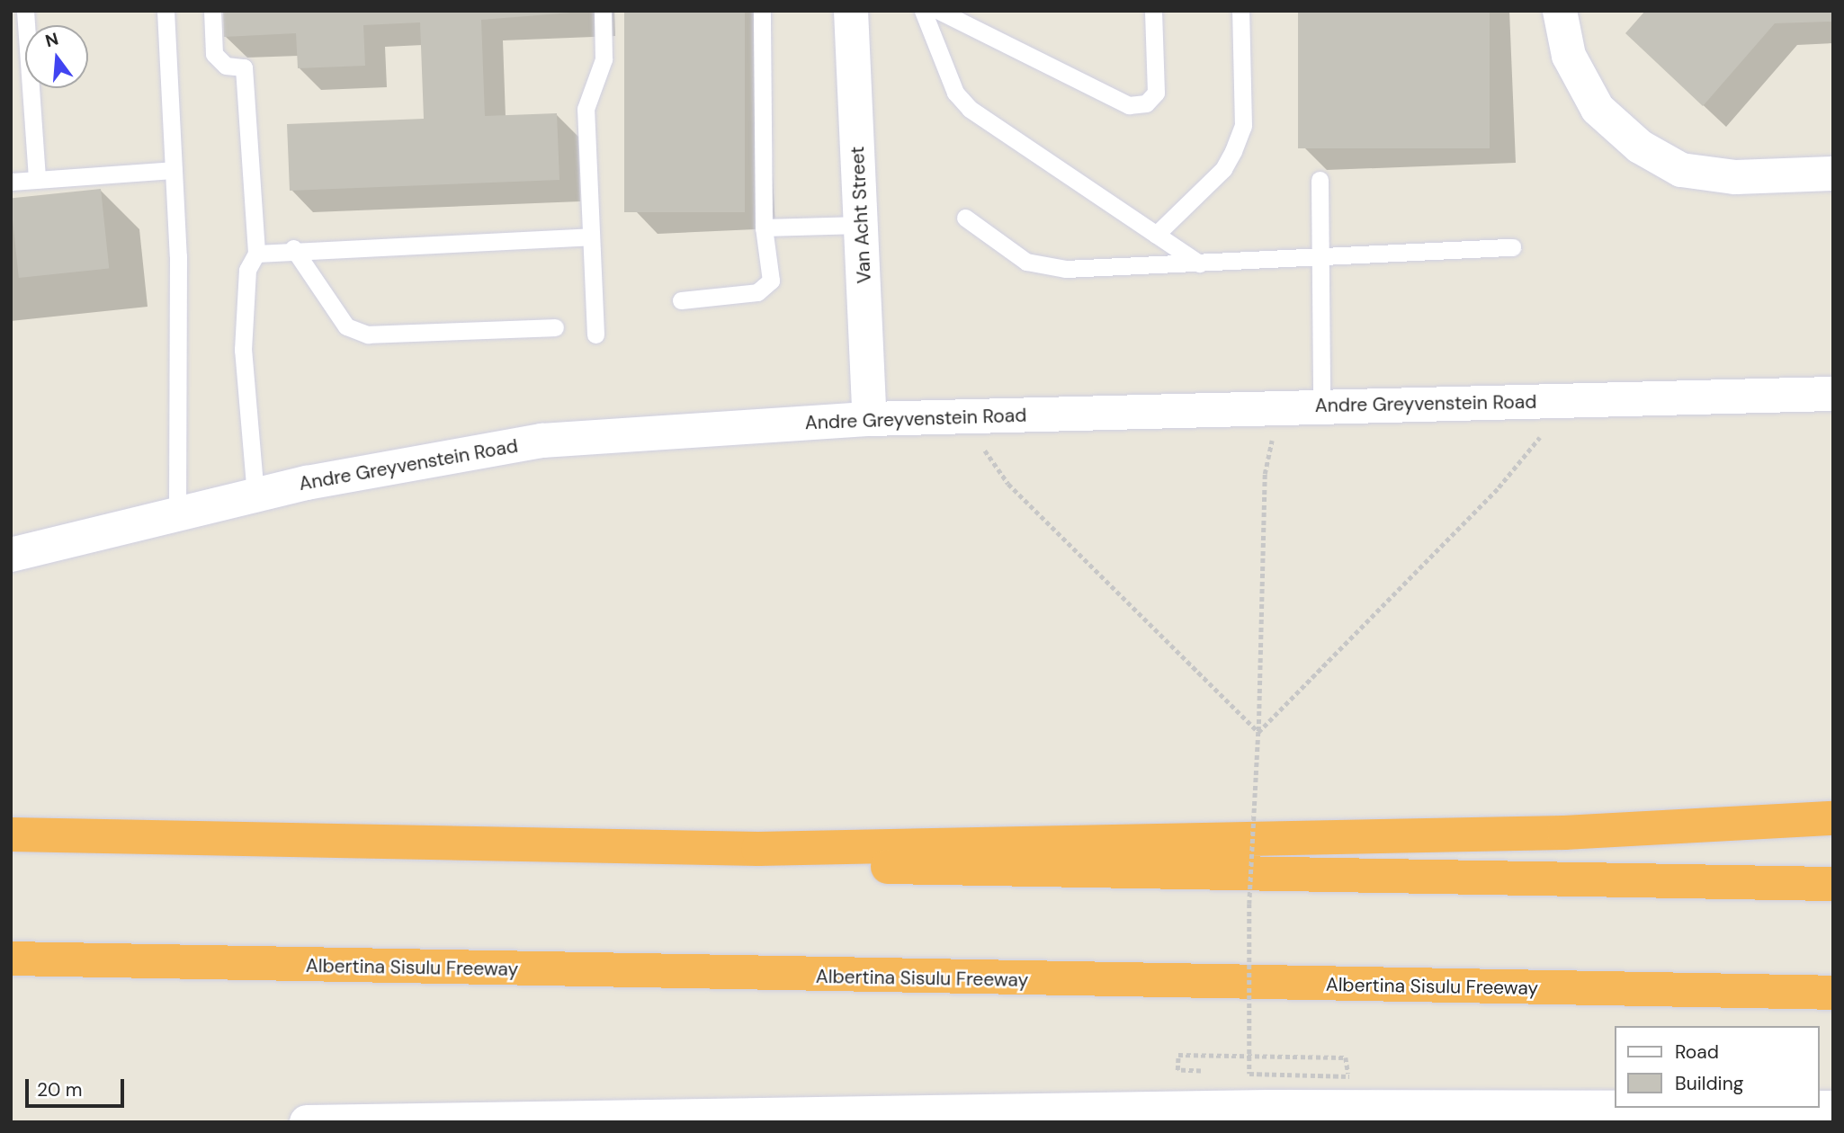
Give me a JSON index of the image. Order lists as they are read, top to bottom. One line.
{"streets":{"highway":["Albertina Sisulu Freeway"],"main road":["Van Acht Street","Andre Greyvenstein Road"]},"crossings":[["Van Acht Street","Andre Greyvenstein Road"]],"legend":["Road","Building"],"scale_bar":"20 m","north":"top"}
